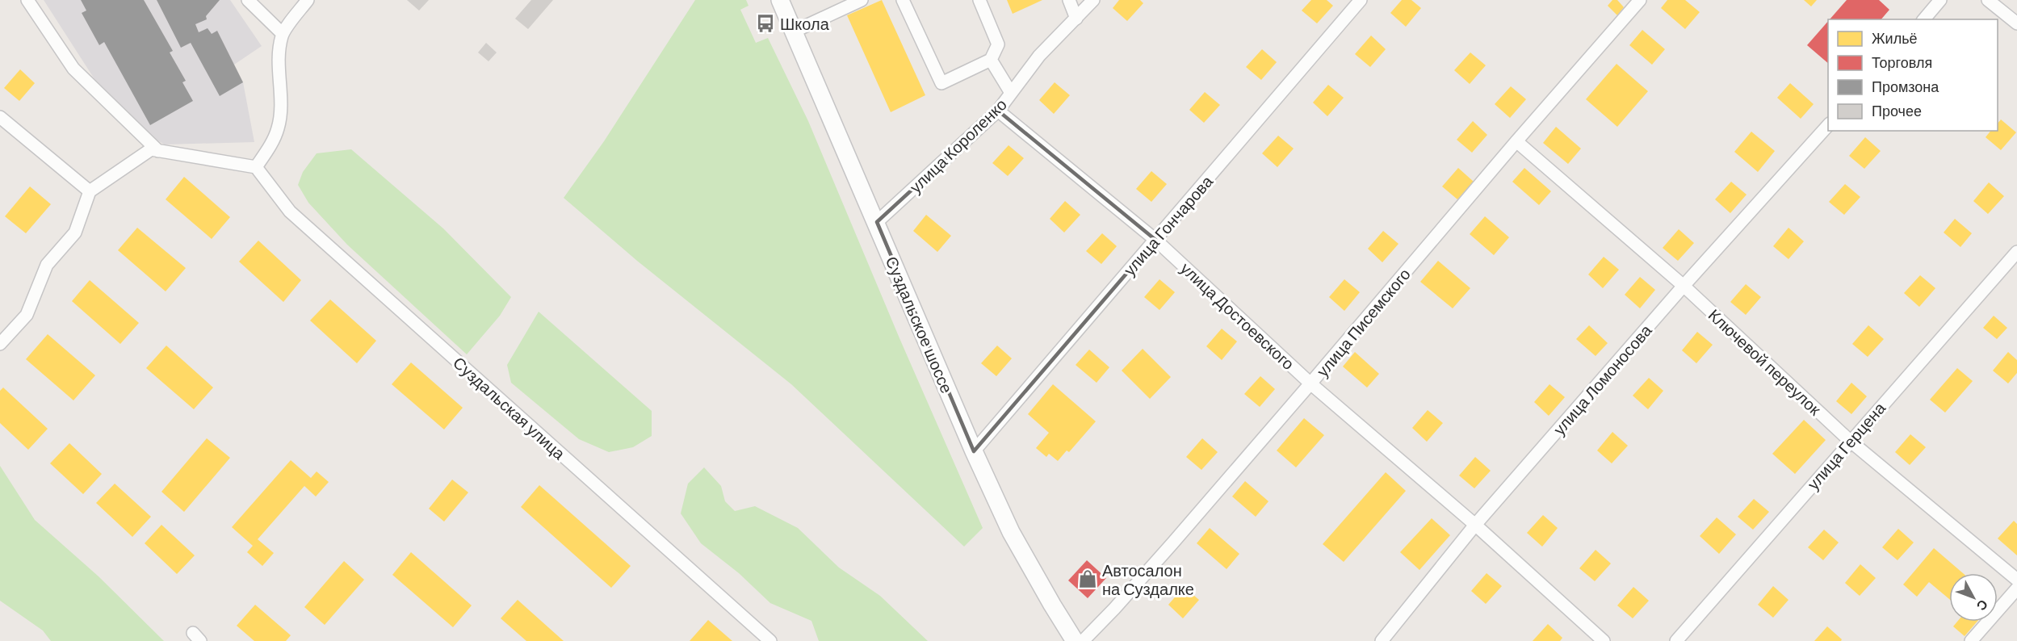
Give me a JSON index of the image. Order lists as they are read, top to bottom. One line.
{"streets":{"main road":["Суздальское шоссе"],"street":["улица Короленко","улица Гончарова","улица Достоевского","улица Писемского","Ключевой переулок","улица Ломоносова","Суздальская улица","улица Герцена"]},"crossings":[["улица Короленко","улица Достоевского"],["улица Короленко","Суздальское шоссе"],["улица Гончарова","улица Достоевского"],["улица Гончарова","Суздальское шоссе"],["улица Достоевского","улица Писемского"],["улица Достоевского","улица Ломоносова"],["улица Писемского","Ключевой переулок"],["Ключевой переулок","улица Ломоносова"],["Ключевой переулок","улица Герцена"]],"places":{"bus stop":["Школа"],"shop":["Автосалон на Суздалке"]},"legend":["Жильё","Торговля","Промзона","Прочее"],"north":"bottom right"}
